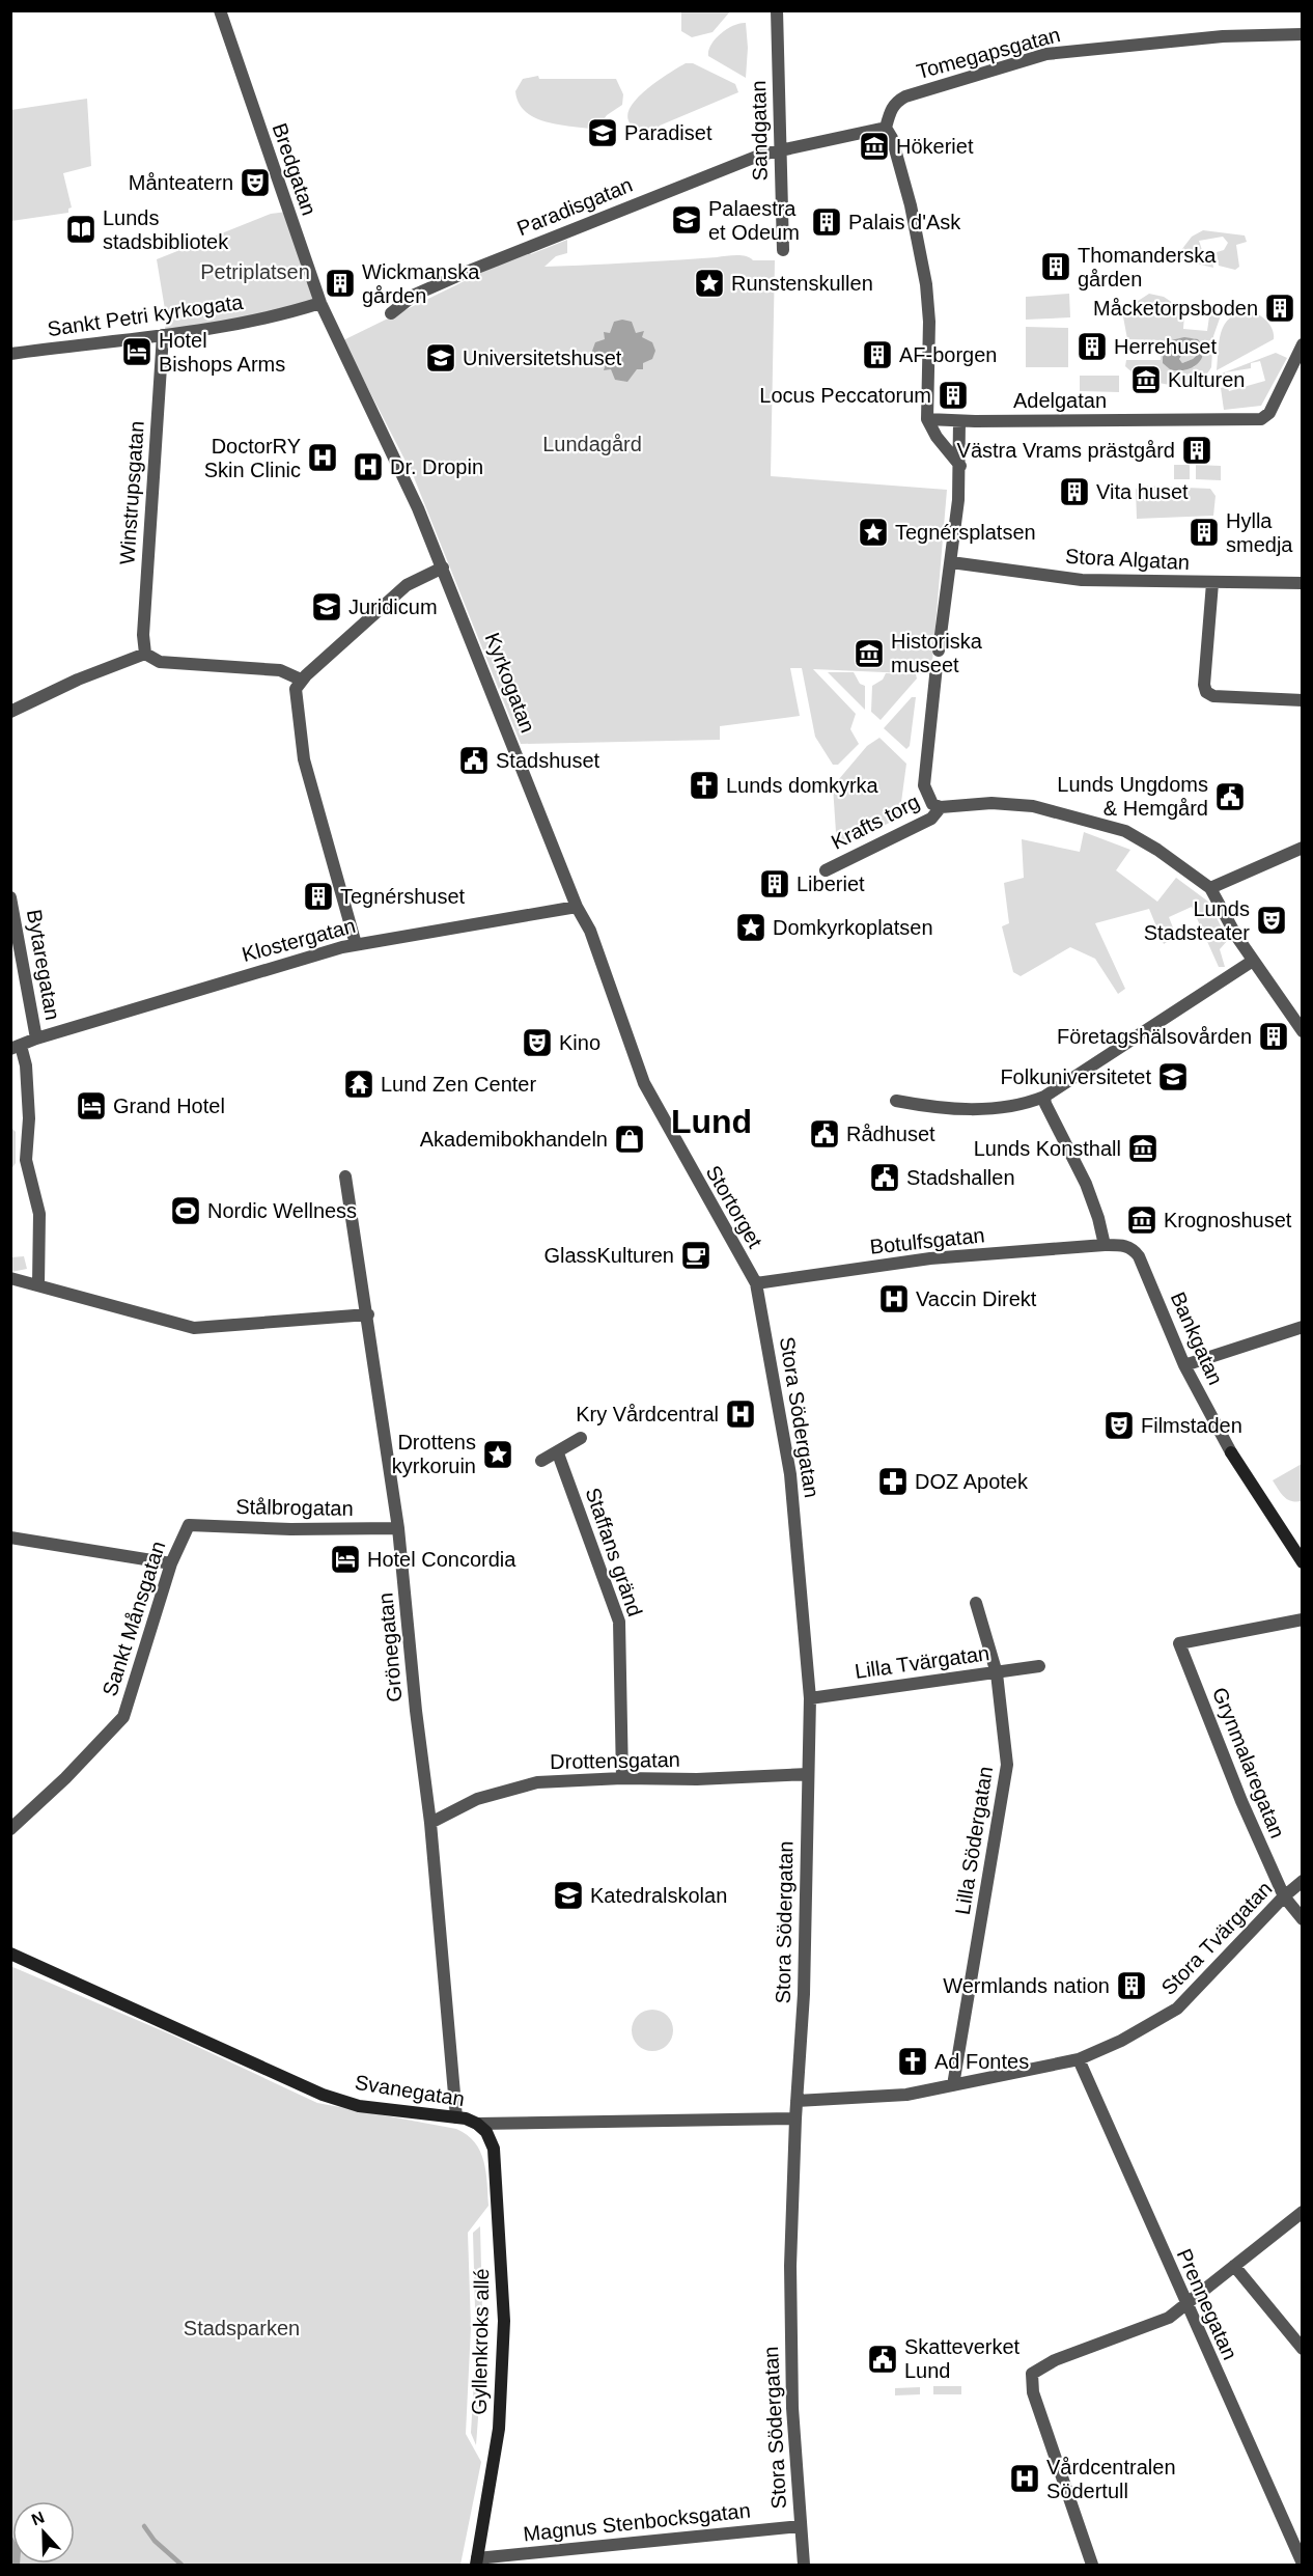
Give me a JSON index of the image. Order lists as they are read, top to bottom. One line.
{"streets":{"street":["Tomegapsgatan","Sandgatan","Bredgatan","Paradisgatan","Sankt Petri kyrkogata","Adelgatan","Winstrupsgatan","Stora Algatan","Kyrkogatan","Krafts torg","Klostergatan","Bytaregatan","Stortorget","Botulfsgatan","Bankgatan","Stora Södergatan","Stålbrogatan","Staffans gränd","Sankt Månsgatan","Grönegatan","Lilla Tvärgatan","Drottensgatan","Grynmalaregatan","Lilla Södergatan","Stora Tvärgatan","Svanegatan","Prennegatan","Gyllenkroks allé","Magnus Stenbocksgatan"]},"crossings":[["Sandgatan","Paradisgatan"],["Bredgatan","Sankt Petri kyrkogata"],["Bredgatan","Kyrkogatan"],["Sankt Petri kyrkogata","Winstrupsgatan"],["Kyrkogatan","Klostergatan"],["Kyrkogatan","Stortorget"],["Klostergatan","Bytaregatan"],["Stortorget","Botulfsgatan"],["Stortorget","Stora Södergatan"],["Botulfsgatan","Bankgatan"],["Botulfsgatan","Stora Södergatan"],["Stora Södergatan","Lilla Tvärgatan"],["Stora Södergatan","Drottensgatan"],["Stora Södergatan","Stora Tvärgatan"],["Stora Södergatan","Svanegatan"],["Stora Södergatan","Magnus Stenbocksgatan"],["Stålbrogatan","Sankt Månsgatan"],["Stålbrogatan","Grönegatan"],["Staffans gränd","Drottensgatan"],["Grönegatan","Drottensgatan"],["Grönegatan","Svanegatan"],["Lilla Tvärgatan","Lilla Södergatan"],["Grynmalaregatan","Stora Tvärgatan"],["Lilla Södergatan","Stora Tvärgatan"],["Stora Tvärgatan","Prennegatan"],["Svanegatan","Gyllenkroks allé"],["Gyllenkroks allé","Magnus Stenbocksgatan"]],"districts":["Lund"],"parks":["Petriplatsen","Lundagård","Stadsparken"],"places":{"school or university":["Paradiset","Palaestra et Odeum","Universitetshuset","Juridicum","Folkuniversitetet","Katedralskolan"],"museum":["Hökeriet","Kulturen","Historiska museet","Lunds Konsthall","Krognoshuset"],"theatre":["Månteatern","Lunds Stadsteater","Kino","Filmstaden"],"building":["Palais d'Ask","Thomanderska gården","Wickmanska gården","Måcketorpsboden","Herrehuset","AF-borgen","Locus Peccatorum","Västra Vrams prästgård","Vita huset","Hylla smedja","Liberiet","Tegnérshuset","Företagshälsovården","Wermlands nation"],"library":["Lunds stadsbibliotek"],"place":["Runstenskullen","Tegnérsplatsen","Domkyrkoplatsen","Drottens kyrkoruin"],"hotel":["Hotel Bishops Arms","Grand Hotel","Hotel Concordia"],"hospital":["DoctorRY Skin Clinic","Dr. Dropin","Vaccin Direkt","Kry Vårdcentral","Vårdcentralen Södertull"],"public building":["Stadshuset","Lunds Ungdoms & Hemgård","Rådhuset","Stadshallen","Skatteverket Lund"],"church":["Lunds domkyrka","Ad Fontes"],"temple":["Lund Zen Center"],"shop":["Akademibokhandeln"],"sports":["Nordic Wellness"],"cafe":["GlassKulturen"],"pharmacy":["DOZ Apotek"]},"north":"top"}
